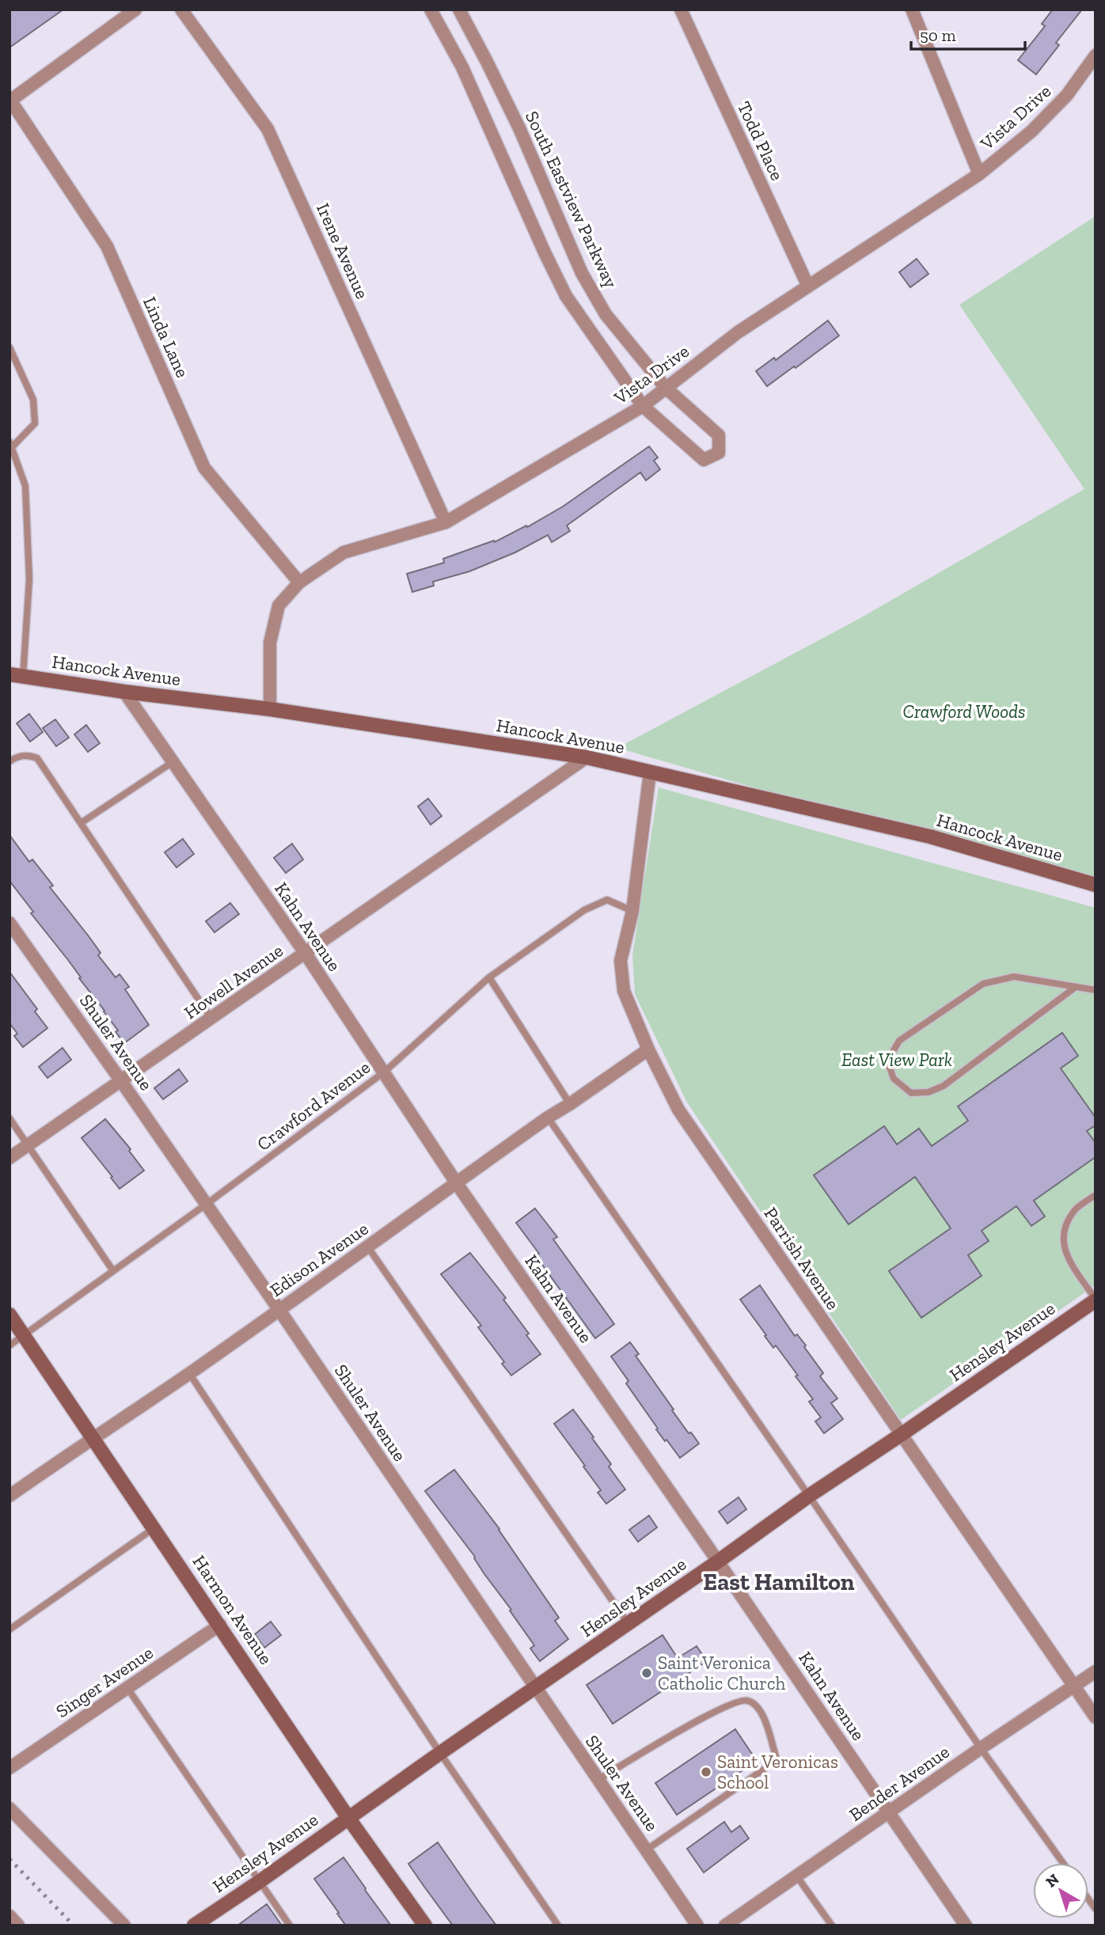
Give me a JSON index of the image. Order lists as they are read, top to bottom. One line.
{"streets":{"street":["Vista Drive","Todd Place","South Eastview Parkway","Irene Avenue","Linda Lane","Hancock Avenue","Kahn Avenue","Howell Avenue","Shuler Avenue","Parrish Avenue","Edison Avenue","Hensley Avenue","Harmon Avenue","Singer Avenue","Bender Avenue"],"lane":["Crawford Avenue"]},"crossings":[["Vista Drive","Todd Place"],["Vista Drive","South Eastview Parkway"],["Vista Drive","Irene Avenue"],["Vista Drive","Linda Lane"],["Vista Drive","Hancock Avenue"],["Hancock Avenue","Kahn Avenue"],["Hancock Avenue","Howell Avenue"],["Hancock Avenue","Parrish Avenue"],["Kahn Avenue","Howell Avenue"],["Kahn Avenue","Crawford Avenue"],["Kahn Avenue","Edison Avenue"],["Kahn Avenue","Hensley Avenue"],["Kahn Avenue","Bender Avenue"],["Howell Avenue","Shuler Avenue"],["Shuler Avenue","Crawford Avenue"],["Shuler Avenue","Edison Avenue"],["Shuler Avenue","Hensley Avenue"],["Crawford Avenue","Parrish Avenue"],["Crawford Avenue","Harmon Avenue"],["Parrish Avenue","Edison Avenue"],["Parrish Avenue","Hensley Avenue"],["Parrish Avenue","Bender Avenue"],["Edison Avenue","Harmon Avenue"],["Hensley Avenue","Harmon Avenue"],["Harmon Avenue","Singer Avenue"]],"districts":["East Hamilton"],"parks":["Crawford Woods","East View Park"],"places":["Saint Veronica Catholic Church","Saint Veronicas School"],"scale_bar":"50 m","north":"top left"}
